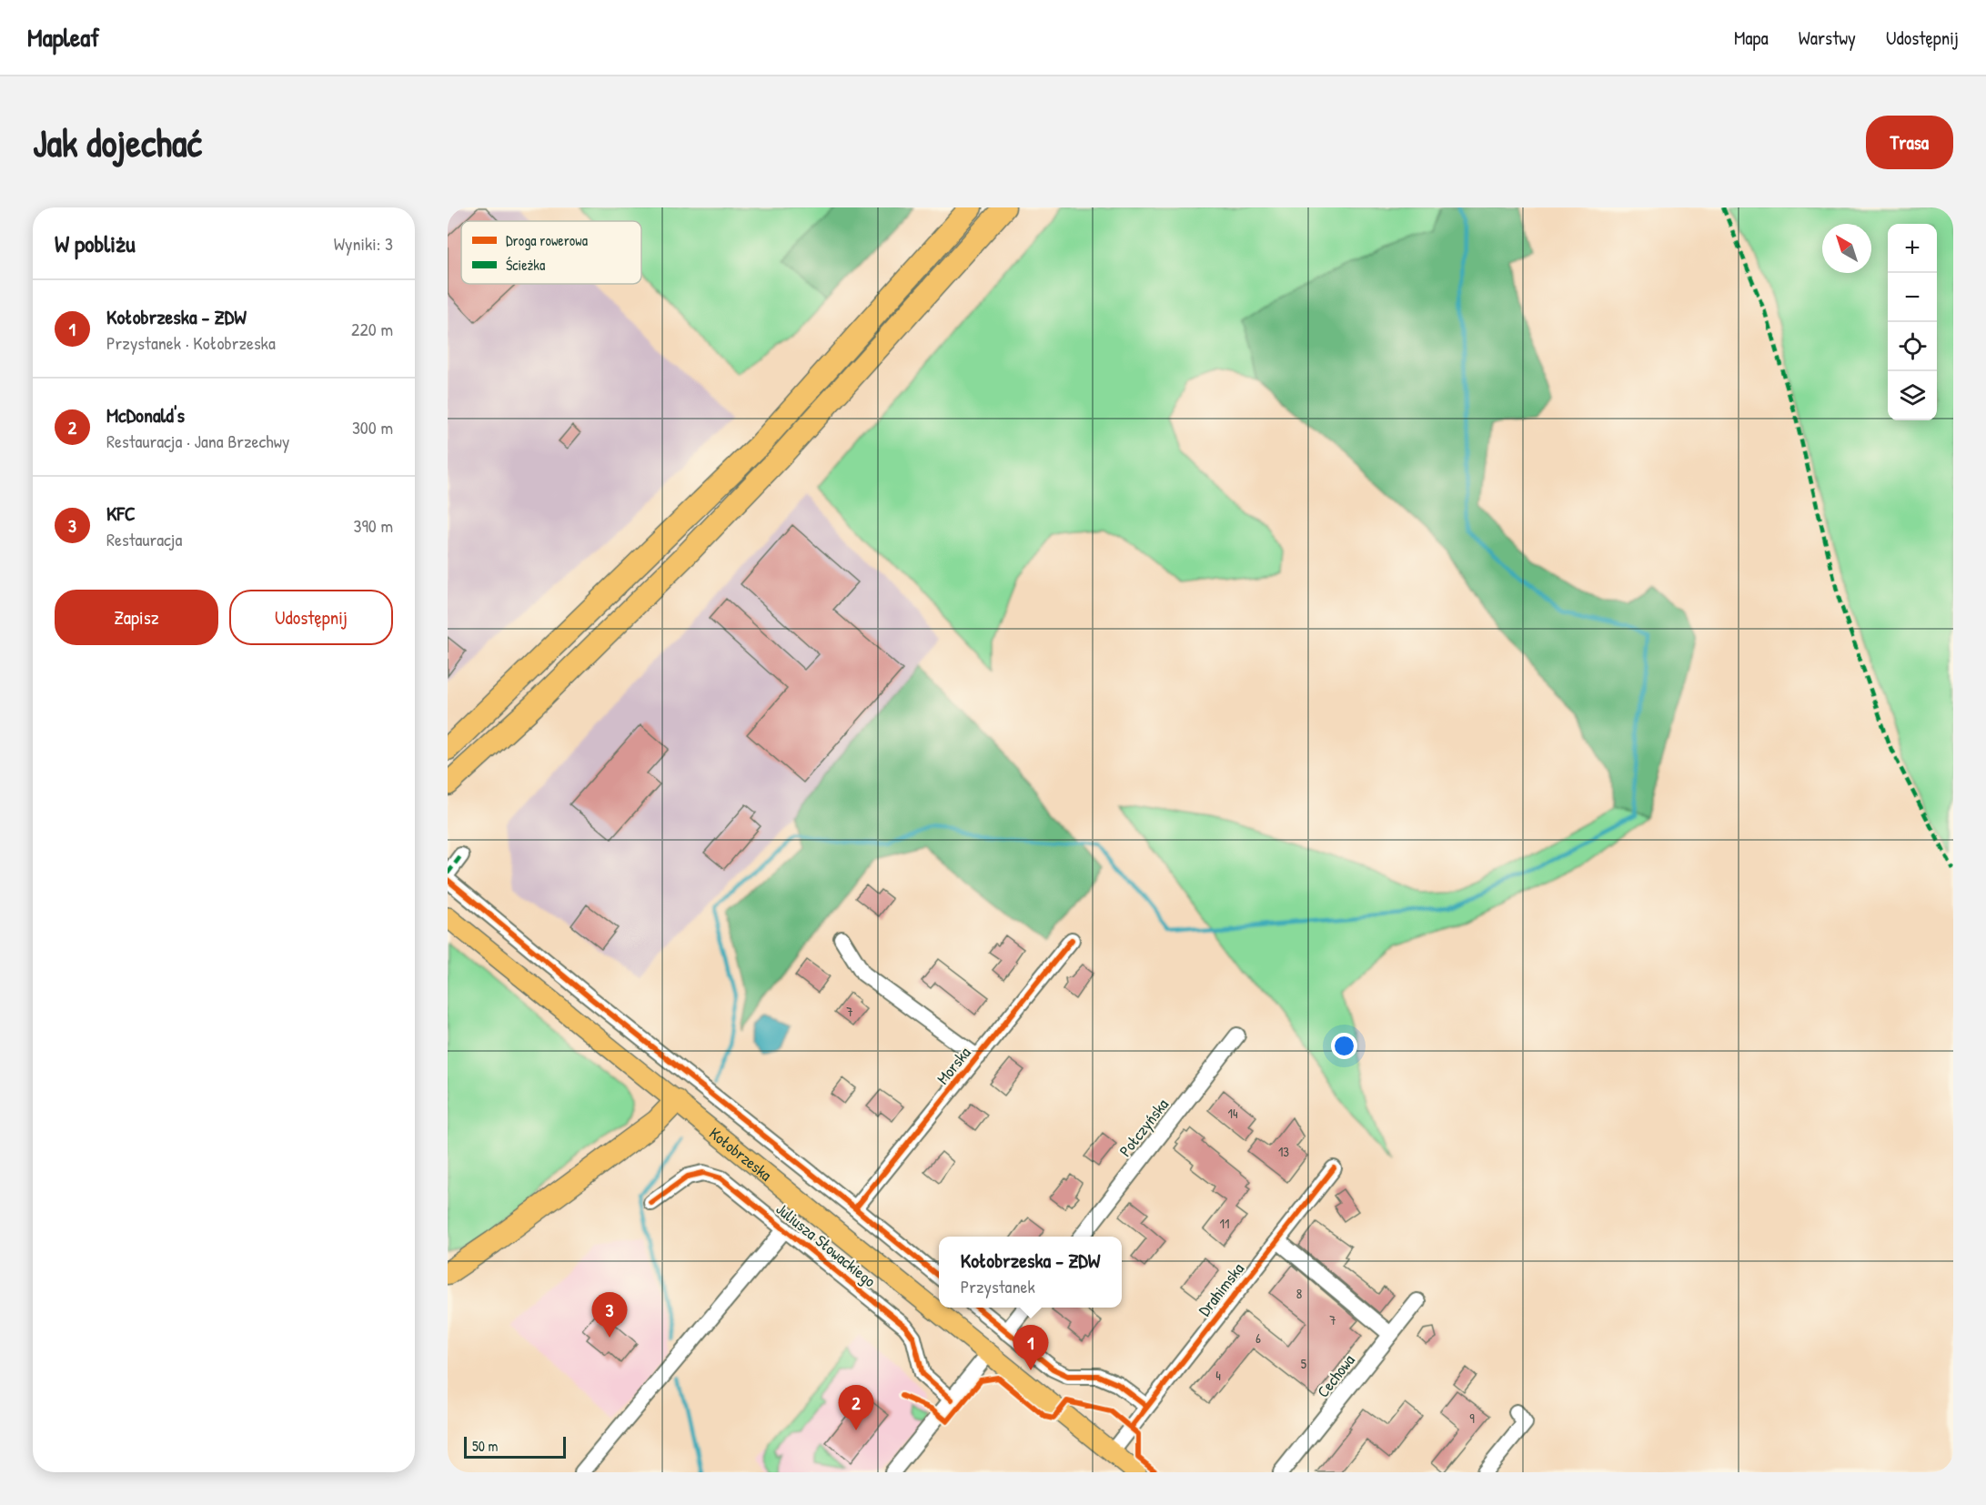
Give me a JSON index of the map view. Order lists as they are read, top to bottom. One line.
{"streets":{"main road":["Kołobrzeska"],"street":["Morska","Połczyńska","Juliusza Słowackiego","Drahimska","Cechowa"]},"crossings":[["Kołobrzeska","Drahimska"]],"house_numbers":["7","14","13","11","8","7","6","5","4","9"],"legend":["Droga rowerowa","Ścieżka"],"scale_bar":"50 m","north":"top left","page":{"header":"Mapleaf","nav":["Mapa","Warstwy","Udostępnij"],"buttons":["Trasa",["Zapisz","Udostępnij"]],"title":"Jak dojechać","heading":["W pobliżu","Wyniki: 3"],"map_buttons":["+","−"],"list":[{"mark":"1","name":"Kołobrzeska - ZDW","note":"Przystanek · Kołobrzeska","value":"220 m"},{"mark":"2","name":"McDonald's","note":"Restauracja · Jana Brzechwy","value":"300 m"},{"mark":"3","name":"KFC","note":"Restauracja","value":"390 m"}],"popup":["Kołobrzeska - ZDW","Przystanek"],"pins":["3","1","2"],"scale":"50 m"}}
